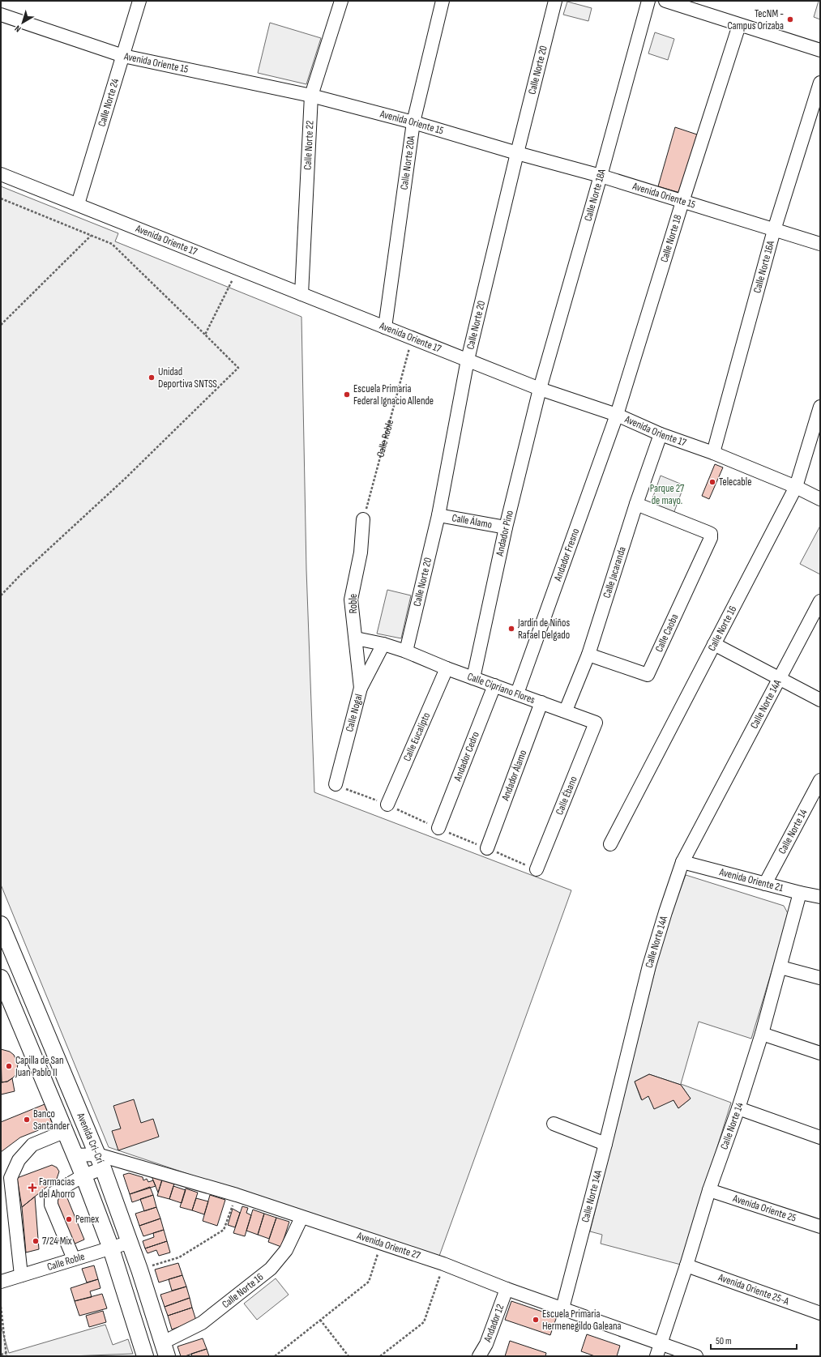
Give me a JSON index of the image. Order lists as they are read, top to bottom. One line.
{"streets":{"main road":["Avenida Cri-Crí"],"street":["Avenida Oriente 15","Calle Norte 20","Calle Norte 24","Calle Norte 22","Calle Norte 20A","Calle Norte 18A","Calle Norte 18","Avenida Oriente 17","Calle Norte 16A","Calle Roble","Calle Álamo","Andador Pino","Andador Fresno","Calle Jacaranda","Roble","Calle Norte 16","Calle Caoba","Calle Cipriano Flores","Calle Norte 14A","Calle Nogal","Calle Eucalipto","Andador Cedro","Andador Álamo","Calle Ébano","Calle Norte 14","Avenida Oriente 21","Avenida Oriente 25","Avenida Oriente 27","Avenida Oriente 25-A","Andador 12"]},"crossings":[["Avenida Oriente 15","Calle Norte 20"],["Avenida Oriente 15","Calle Norte 24"],["Avenida Oriente 15","Calle Norte 22"],["Avenida Oriente 15","Calle Norte 20A"],["Avenida Oriente 15","Calle Norte 18A"],["Avenida Oriente 15","Calle Norte 18"],["Avenida Oriente 15","Calle Norte 16A"],["Calle Norte 20","Avenida Oriente 17"],["Calle Norte 20","Calle Álamo"],["Calle Norte 20","Calle Cipriano Flores"],["Calle Norte 24","Avenida Oriente 17"],["Calle Norte 22","Avenida Oriente 17"],["Calle Norte 20A","Avenida Oriente 17"],["Calle Norte 18A","Avenida Oriente 17"],["Calle Norte 18A","Andador Pino"],["Calle Norte 18","Avenida Oriente 17"],["Calle Norte 18","Andador Fresno"],["Avenida Oriente 17","Calle Norte 16A"],["Avenida Oriente 17","Calle Roble"],["Avenida Oriente 17","Andador Pino"],["Avenida Oriente 17","Andador Fresno"],["Avenida Oriente 17","Calle Jacaranda"],["Avenida Oriente 17","Calle Norte 16"],["Calle Roble","Roble"],["Calle Roble","Avenida Cri-Crí"],["Calle Álamo","Andador Pino"],["Andador Pino","Calle Cipriano Flores"],["Andador Fresno","Calle Cipriano Flores"],["Calle Jacaranda","Calle Caoba"],["Calle Jacaranda","Calle Cipriano Flores"],["Roble","Calle Cipriano Flores"],["Roble","Calle Nogal"],["Calle Norte 16","Avenida Cri-Crí"],["Calle Norte 16","Avenida Oriente 27"],["Calle Cipriano Flores","Calle Nogal"],["Calle Cipriano Flores","Calle Eucalipto"],["Calle Cipriano Flores","Andador Cedro"],["Calle Cipriano Flores","Andador Álamo"],["Calle Cipriano Flores","Calle Ébano"],["Calle Norte 14A","Avenida Oriente 21"],["Calle Norte 14A","Avenida Oriente 27"],["Calle Norte 14","Avenida Oriente 21"],["Calle Norte 14","Avenida Oriente 25"],["Calle Norte 14","Avenida Oriente 27"],["Calle Norte 14","Avenida Oriente 25-A"],["Avenida Cri-Crí","Avenida Oriente 27"],["Avenida Oriente 27","Andador 12"]],"parks":["Parque 27 de mayo."],"places":{"other":["TecNM - Campus Orizaba","Unidad Deportiva SNTSS","Escuela Primaria Federal Ignacio Allende","Telecable","Jardín de Niños Rafael Delgado","Capilla de San Juan Pablo II","Banco Santander","Pemex","7/24 Mix","Escuela Primaria Hermenegildo Galeana"],"health":["Farmacias del Ahorro"]},"scale_bar":"50 m","north":"bottom left"}
